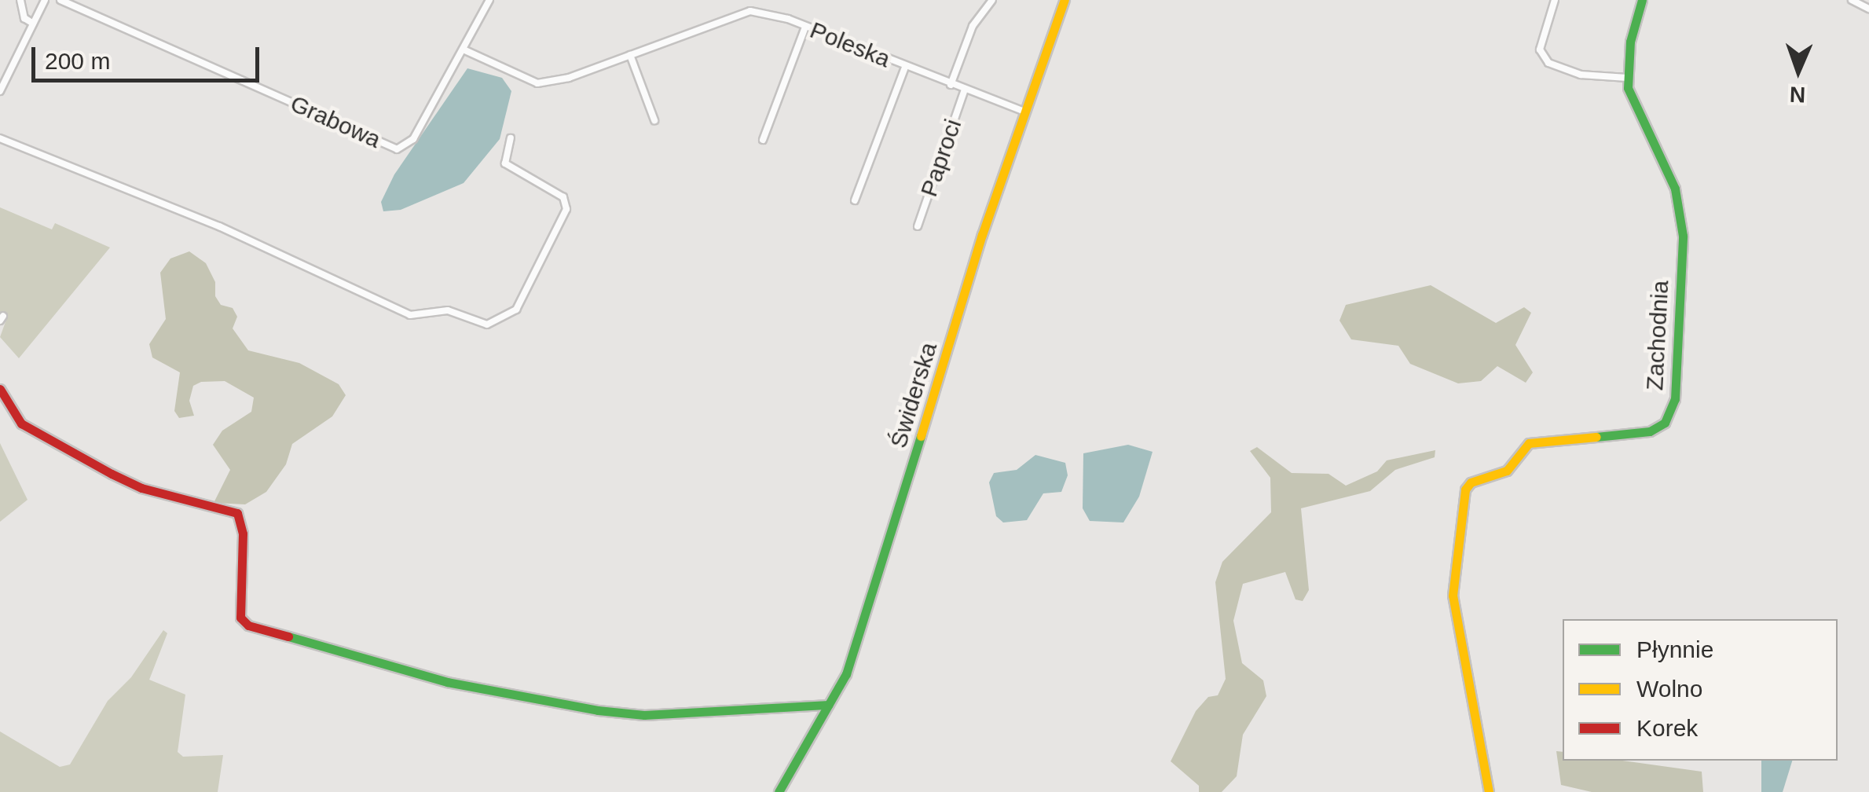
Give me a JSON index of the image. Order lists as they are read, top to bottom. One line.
{"streets":{"street":["Poleska","Grabowa","Paproci","Zachodnia","Świderska"]},"crossings":[["Poleska","Grabowa"],["Poleska","Paproci"],["Poleska","Świderska"]],"legend":["Płynnie","Wolno","Korek"],"scale_bar":"200 m","north":"bottom"}
